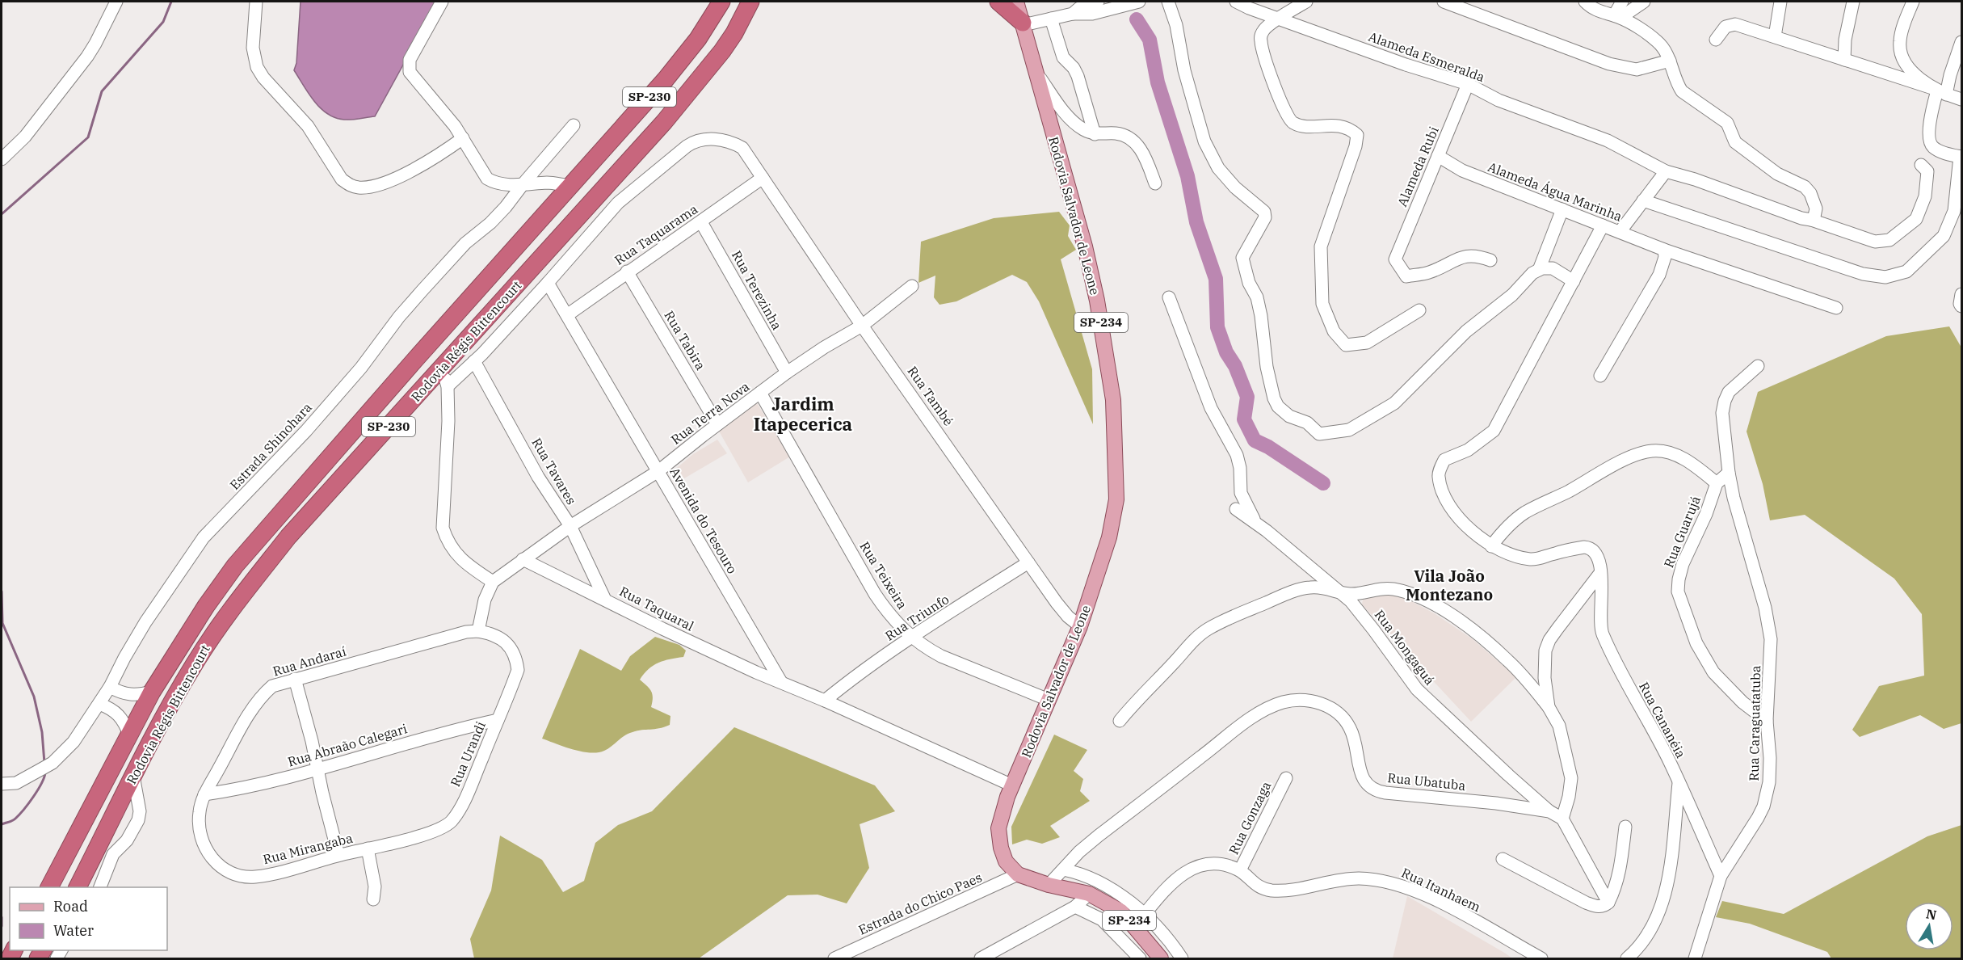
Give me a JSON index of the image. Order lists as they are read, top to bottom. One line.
{"streets":{"highway":["SP-230","Rodovia Régis Bittencourt"],"main road":["Rodovia Salvador de Leone","SP-234"],"street":["Alameda Esmeralda","Alameda Rubi","Alameda Água Marinha","Rua Taquarama","Rua Terezinha","Rua Tabira","Rua També","Rua Terra Nova","Estrada Shinohara","Rua Tavares","Avenida do Tesouro","Rua Guarujá","Rua Teixeira","Rua Taquaral","Rua Triunfo","Rua Mongaguá","Rua Andaraí","Rua Cananéia","Rua Caraguatatuba","Rua Abraão Calegari","Rua Urandi","Rua Ubatuba","Rua Gonzaga","Rua Mirangaba","Rua Itanhaem","Estrada do Chico Paes"]},"crossings":[["Alameda Esmeralda","Alameda Rubi"],["Alameda Rubi","Alameda Água Marinha"],["Rodovia Salvador de Leone","SP-234"],["Rodovia Salvador de Leone","Rua També"],["Rodovia Salvador de Leone","Rua Teixeira"],["Rodovia Salvador de Leone","Rua Taquaral"],["Rodovia Salvador de Leone","Estrada do Chico Paes"],["Rua Taquarama","Rua Terezinha"],["Rua Taquarama","Rua Tabira"],["Rua Taquarama","Rua També"],["Rua Taquarama","Avenida do Tesouro"],["Rua Terezinha","Rua Terra Nova"],["SP-234","Rua Ubatuba"],["SP-234","Estrada do Chico Paes"],["Rua Tabira","Rua Terra Nova"],["Rua També","Rua Terra Nova"],["Rua També","Rua Tavares"],["Rua També","Avenida do Tesouro"],["Rua També","Rua Triunfo"],["Rua Terra Nova","Rua Tavares"],["Rua Terra Nova","Avenida do Tesouro"],["Rua Terra Nova","Rua Teixeira"],["Rua Terra Nova","Rua Taquaral"],["Rua Tavares","Rua Taquaral"],["Avenida do Tesouro","Rua Taquaral"],["Rua Guarujá","Rua Caraguatatuba"],["Rua Teixeira","Rua Triunfo"],["Rua Taquaral","Rua Triunfo"],["Rua Mongaguá","Rua Ubatuba"],["Rua Andaraí","Rua Abraão Calegari"],["Rua Andaraí","Rua Urandi"],["Rua Andaraí","Rua Mirangaba"],["Rua Cananéia","Rua Caraguatatuba"],["Rua Abraão Calegari","Rua Urandi"],["Rua Abraão Calegari","Rua Mirangaba"],["Rua Urandi","Rua Mirangaba"],["Rua Gonzaga","Rua Itanhaem"]],"districts":["Jardim Itapecerica","Vila João Montezano"],"legend":["Road","Water"],"north":"top"}
